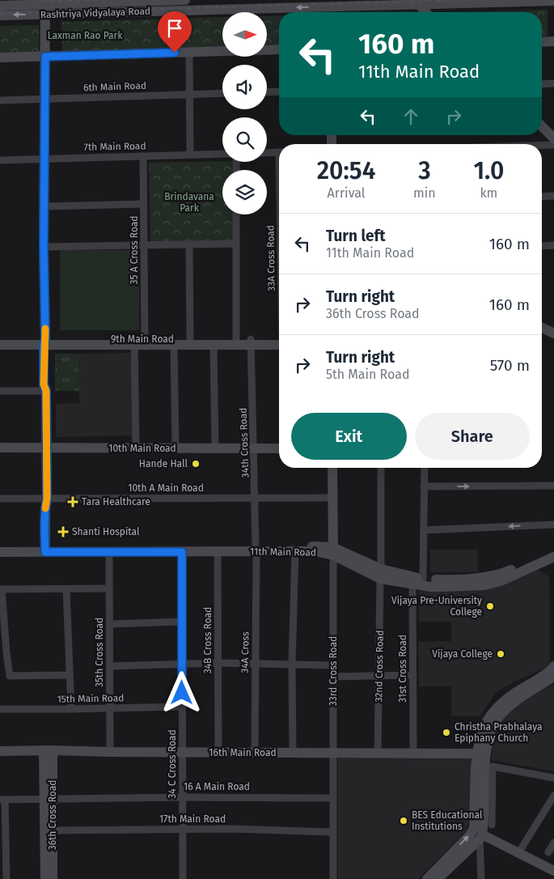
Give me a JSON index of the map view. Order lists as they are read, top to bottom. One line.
{"streets":{"main road":["Rashtriya Vidyalaya Road","9th Main Road","10th Main Road","11th Main Road","33rd Cross Road","16th Main Road","36th Cross Road"],"street":["6th Main Road","7th Main Road","35 A Cross Road","34th Cross Road","10th A Main Road","34B Cross Road","35th Cross Road","34A Cross","32nd Cross Road","31st Cross Road","15th Main Road","34 C Cross Road","16 A Main Road","17th Main Road"]},"crossings":[["7th Main Road","35 A Cross Road"],["35 A Cross Road","9th Main Road"],["9th Main Road","34th Cross Road"],["34th Cross Road","10th Main Road"],["34th Cross Road","10th A Main Road"],["34th Cross Road","11th Main Road"],["34th Cross Road","34A Cross"],["10th A Main Road","33rd Cross Road"],["11th Main Road","34B Cross Road"],["11th Main Road","35th Cross Road"],["11th Main Road","34A Cross"],["11th Main Road","32nd Cross Road"],["11th Main Road","31st Cross Road"],["11th Main Road","33rd Cross Road"],["11th Main Road","34 C Cross Road"],["34B Cross Road","16th Main Road"],["35th Cross Road","15th Main Road"],["35th Cross Road","16th Main Road"],["34A Cross","16th Main Road"],["32nd Cross Road","16th Main Road"],["31st Cross Road","16th Main Road"],["33rd Cross Road","16th Main Road"],["33rd Cross Road","16 A Main Road"],["33rd Cross Road","17th Main Road"],["15th Main Road","34 C Cross Road"],["16th Main Road","34 C Cross Road"],["16th Main Road","36th Cross Road"],["34 C Cross Road","16 A Main Road"],["34 C Cross Road","17th Main Road"],["16 A Main Road","36th Cross Road"],["36th Cross Road","17th Main Road"]],"parks":["Laxman Rao Park","Brindavana Park"],"places":{"other":["Hande Hall","Vijaya Pre-University College","Vijaya College","Christha Prabhalaya Epiphany Church","BES Educational Institutions"],"health":["Tara Healthcare","Shanti Hospital"]},"north":"right","page":{"turn":["160 m","11th Main Road"],"eta":["20:54","Arrival","3","min","1.0","km"],"list":[{"name":"Turn left","note":"11th Main Road","value":"160 m"},{"name":"Turn right","note":"36th Cross Road","value":"160 m"},{"name":"Turn right","note":"5th Main Road","value":"570 m"}],"buttons":["Exit","Share"]}}
